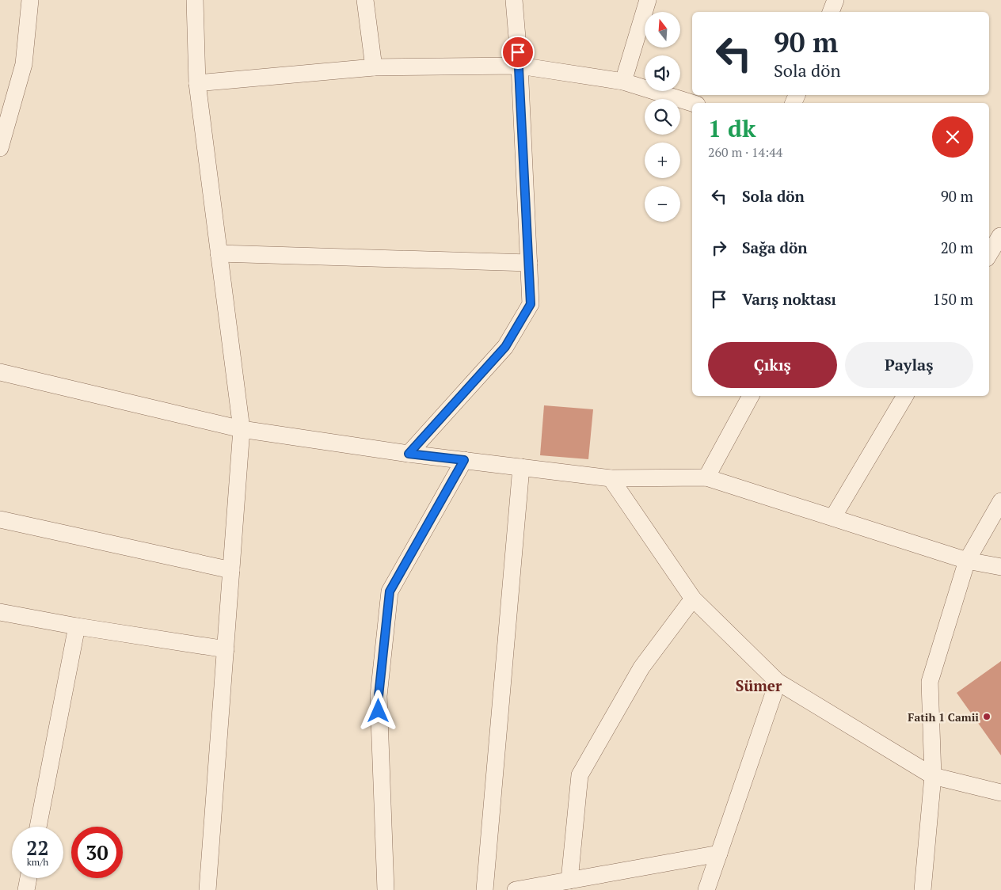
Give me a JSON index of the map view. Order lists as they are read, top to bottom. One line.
{"districts":["Sümer"],"places":["Fatih 1 Camii"],"north":"top","page":{"map_buttons":["+","−"],"turn":["90 m","Sola dön"],"heading":["1 dk","260 m · 14:44"],"list":[{"name":"Sola dön","value":"90 m"},{"name":"Sağa dön","value":"20 m"},{"name":"Varış noktası","value":"150 m"}],"buttons":["Çıkış","Paylaş"],"speed":"22 km/h","limit":"30"}}
